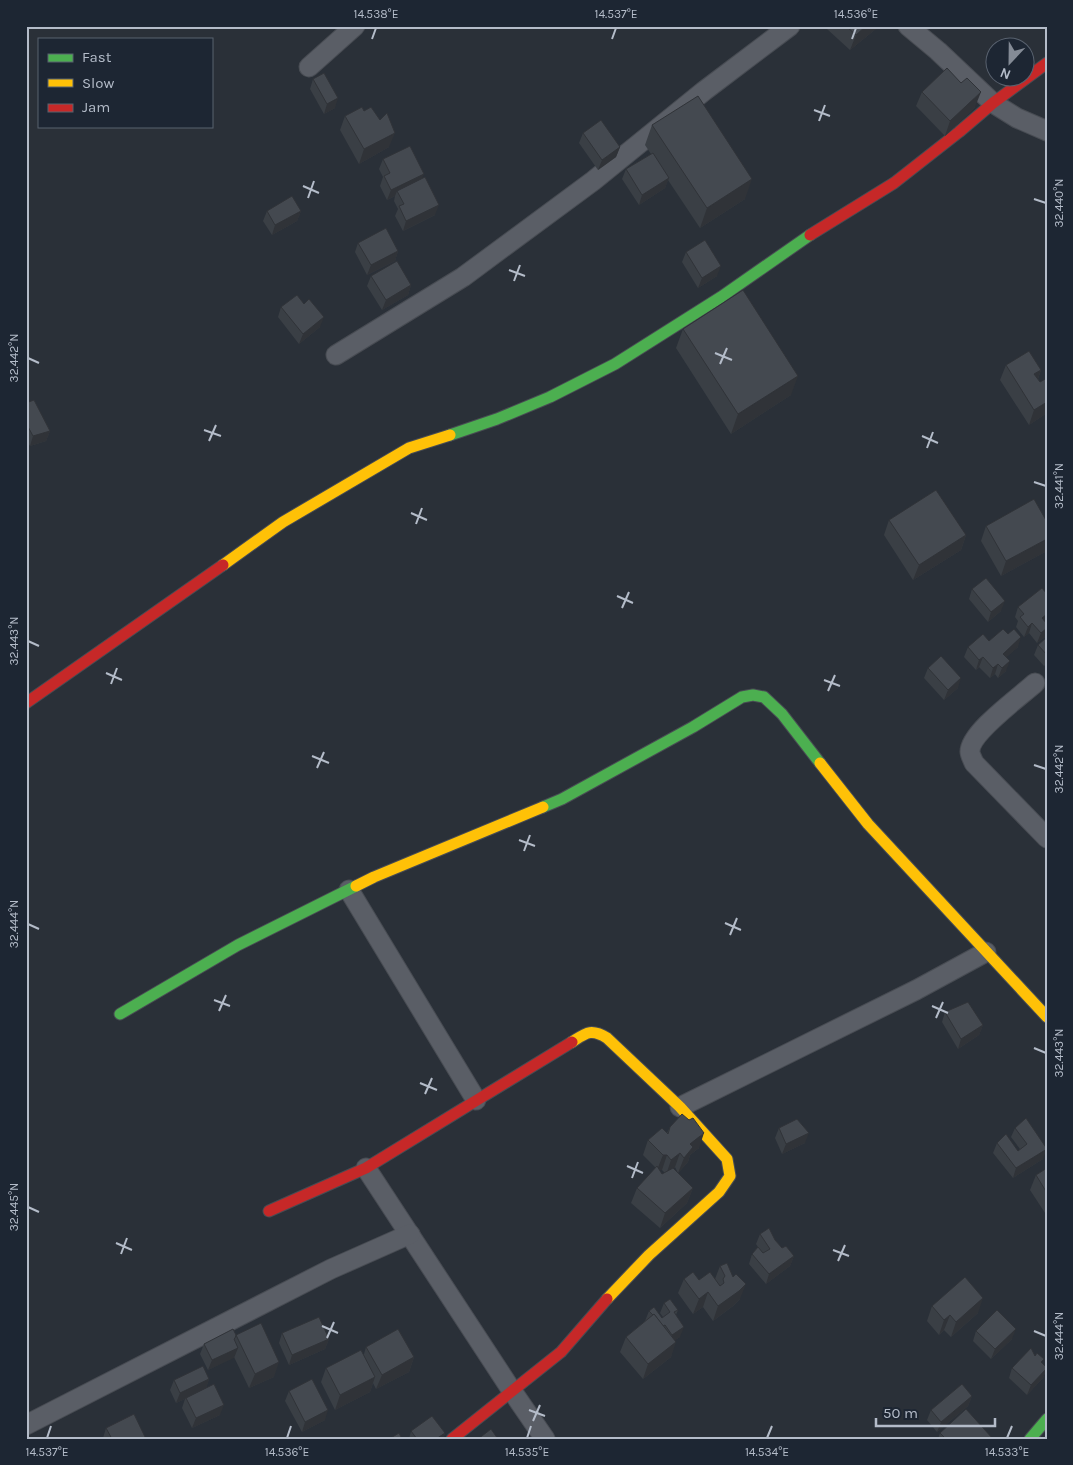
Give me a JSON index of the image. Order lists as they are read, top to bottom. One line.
{"legend":["Fast","Slow","Jam"],"scale_bar":"50 m","north":"bottom","coordinates":["14.538°E","14.537°E","14.536°E","32.440°N","32.442°N","32.441°N","32.443°N","32.444°N","32.445°N","14.535°E","14.534°E","14.533°E"]}
